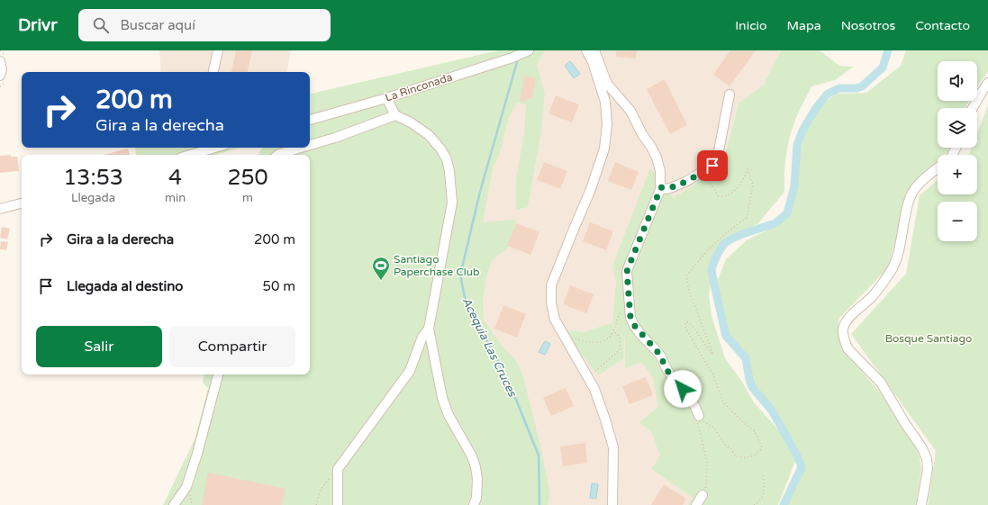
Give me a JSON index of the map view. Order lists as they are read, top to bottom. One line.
{"streets":{"street":["La Rinconada"]},"water":["Acequia Las Cruces"],"parks":["Bosque Santiago"],"places":{"sports":["Santiago Paperchase Club"]},"page":{"header":"Drivr","search":"Buscar aquí","nav":["Inicio","Mapa","Nosotros","Contacto"],"map_buttons":["+","−"],"turn":["200 m","Gira a la derecha"],"eta":["13:53","Llegada","4","min","250","m"],"list":[{"name":"Gira a la derecha","value":"200 m"},{"name":"Llegada al destino","value":"50 m"}],"buttons":["Salir","Compartir"]}}
